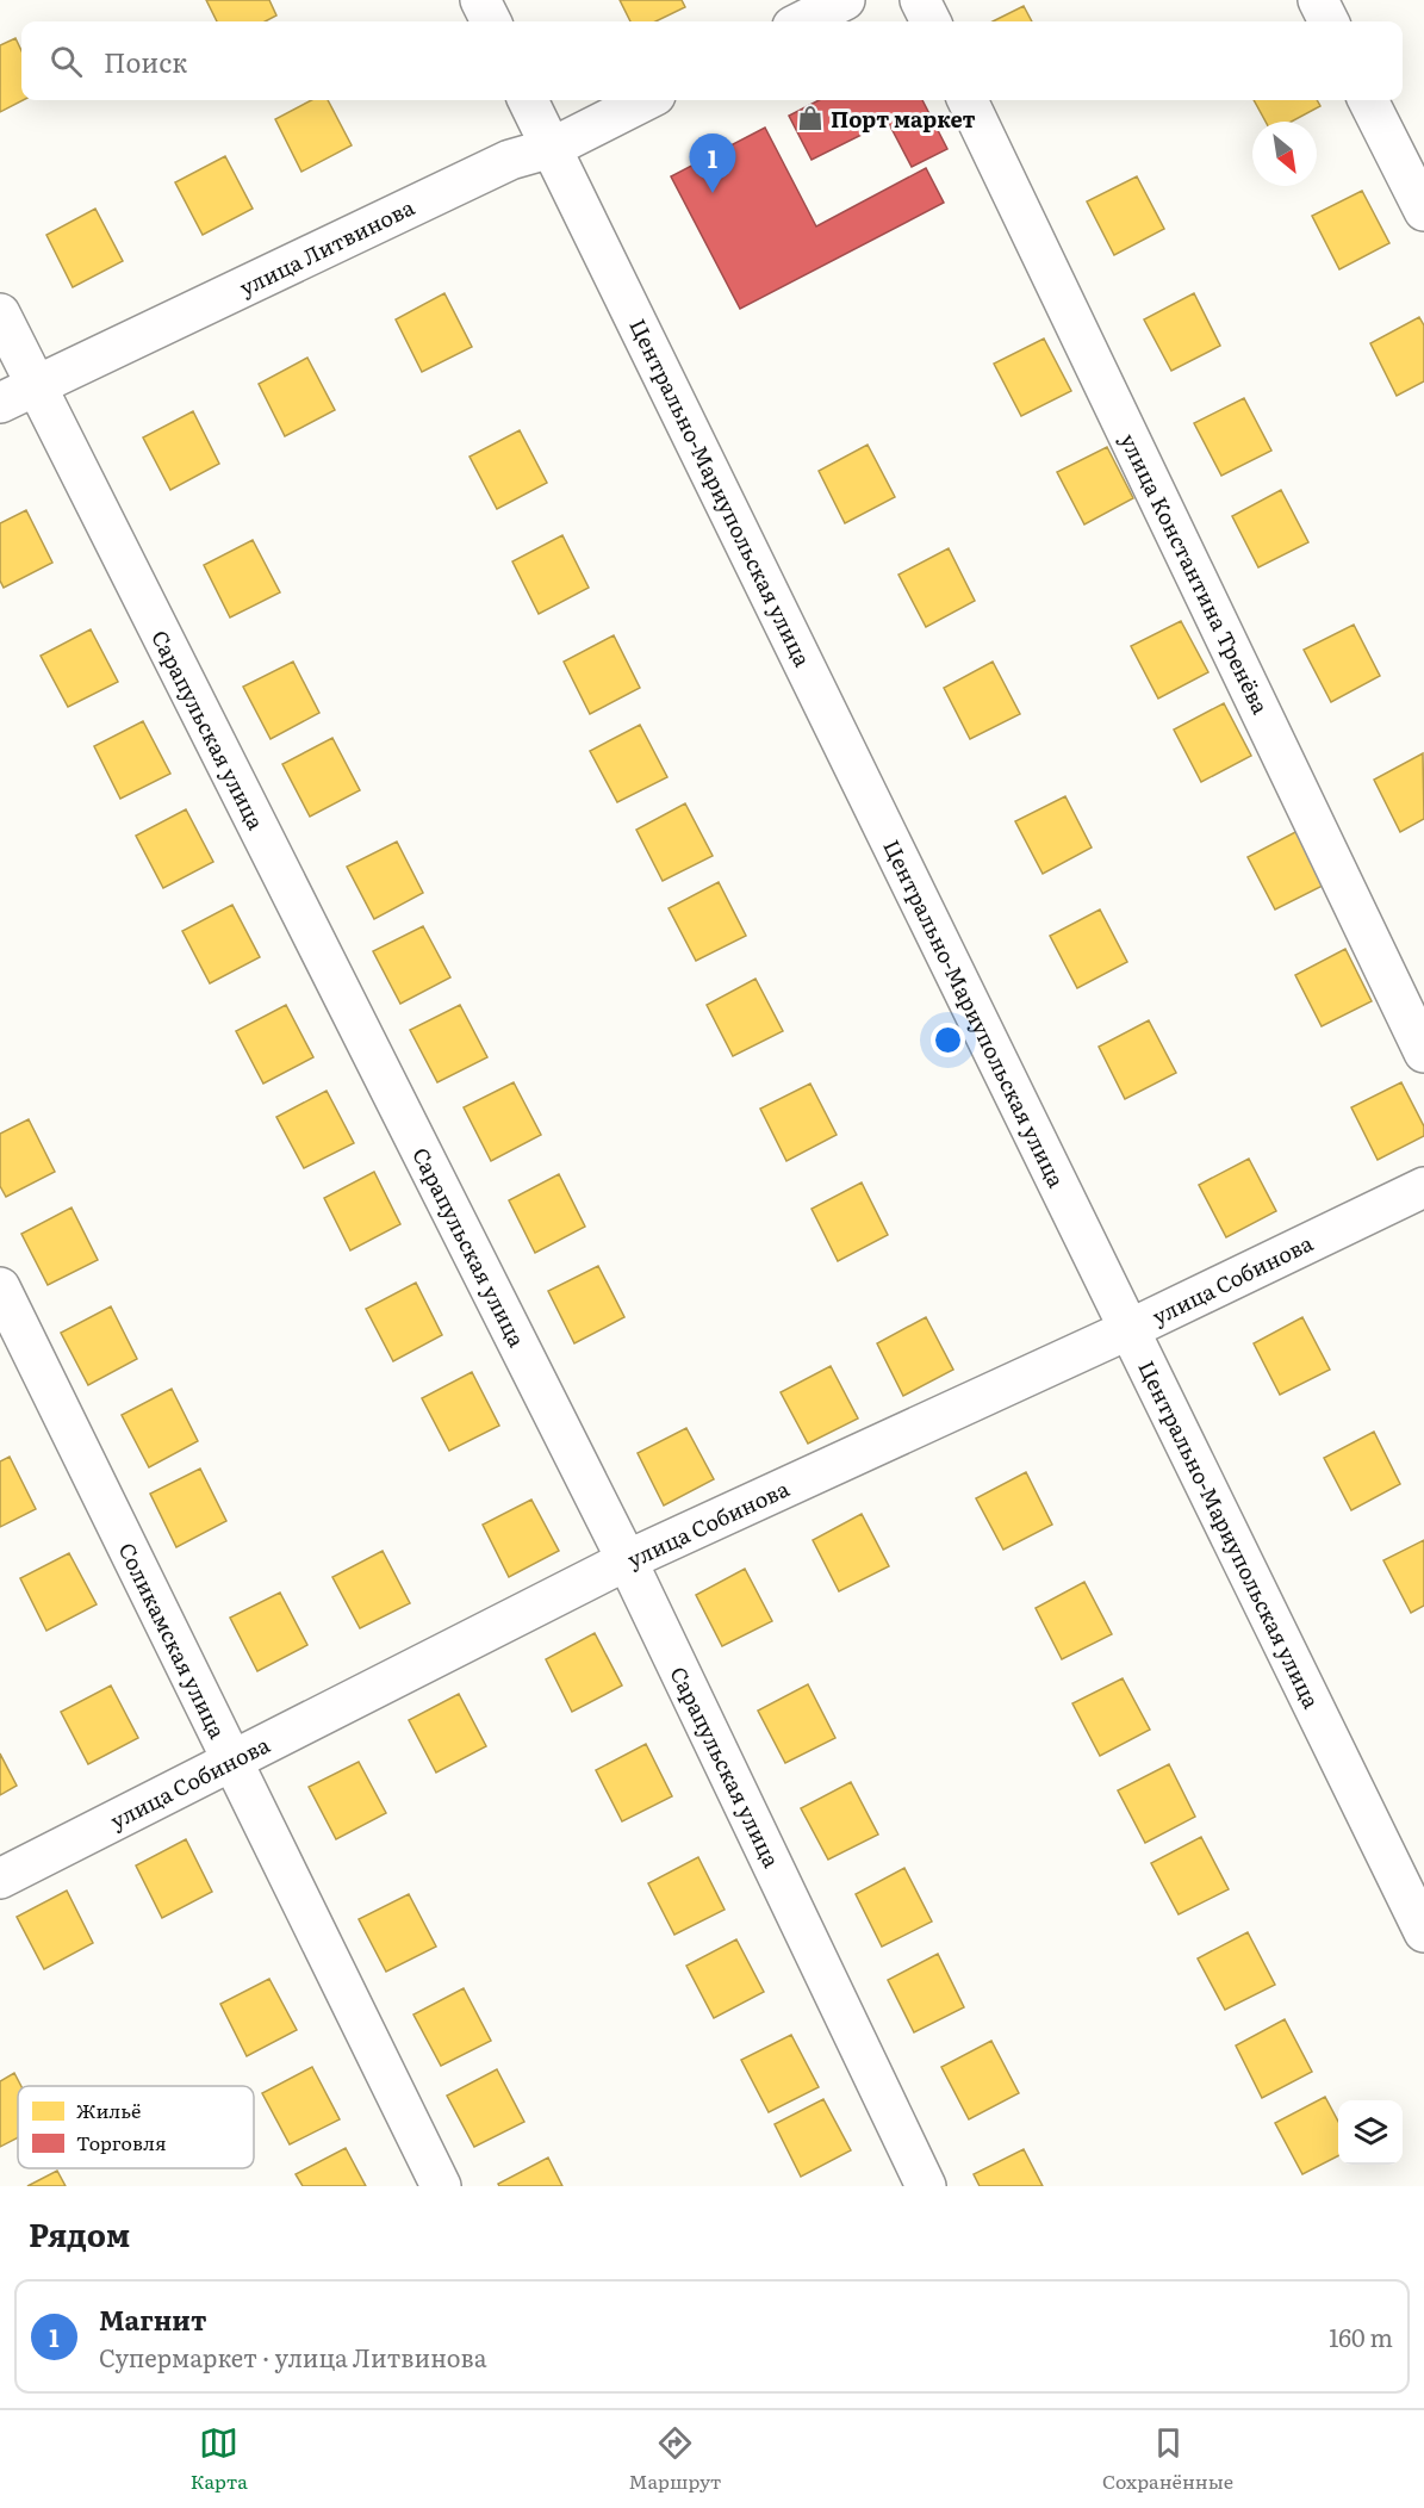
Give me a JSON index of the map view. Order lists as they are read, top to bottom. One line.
{"streets":{"street":["улица Литвинова","Центрально-Мариупольская улица","улица Константина Тренёва","Сарапульская улица","улица Собинова","Соликамская улица"]},"crossings":[["улица Литвинова","Центрально-Мариупольская улица"],["улица Литвинова","Сарапульская улица"],["Центрально-Мариупольская улица","улица Собинова"],["Сарапульская улица","улица Собинова"],["улица Собинова","Соликамская улица"]],"places":{"shop":["Порт маркет"]},"legend":["Жильё","Торговля"],"north":"bottom right","page":{"search":"Поиск","pins":"1","heading":"Рядом","list":[{"mark":"1","name":"Магнит","note":"Супермаркет · улица Литвинова","value":"160 m"}],"nav":["Карта","Маршрут","Сохранённые"]}}
